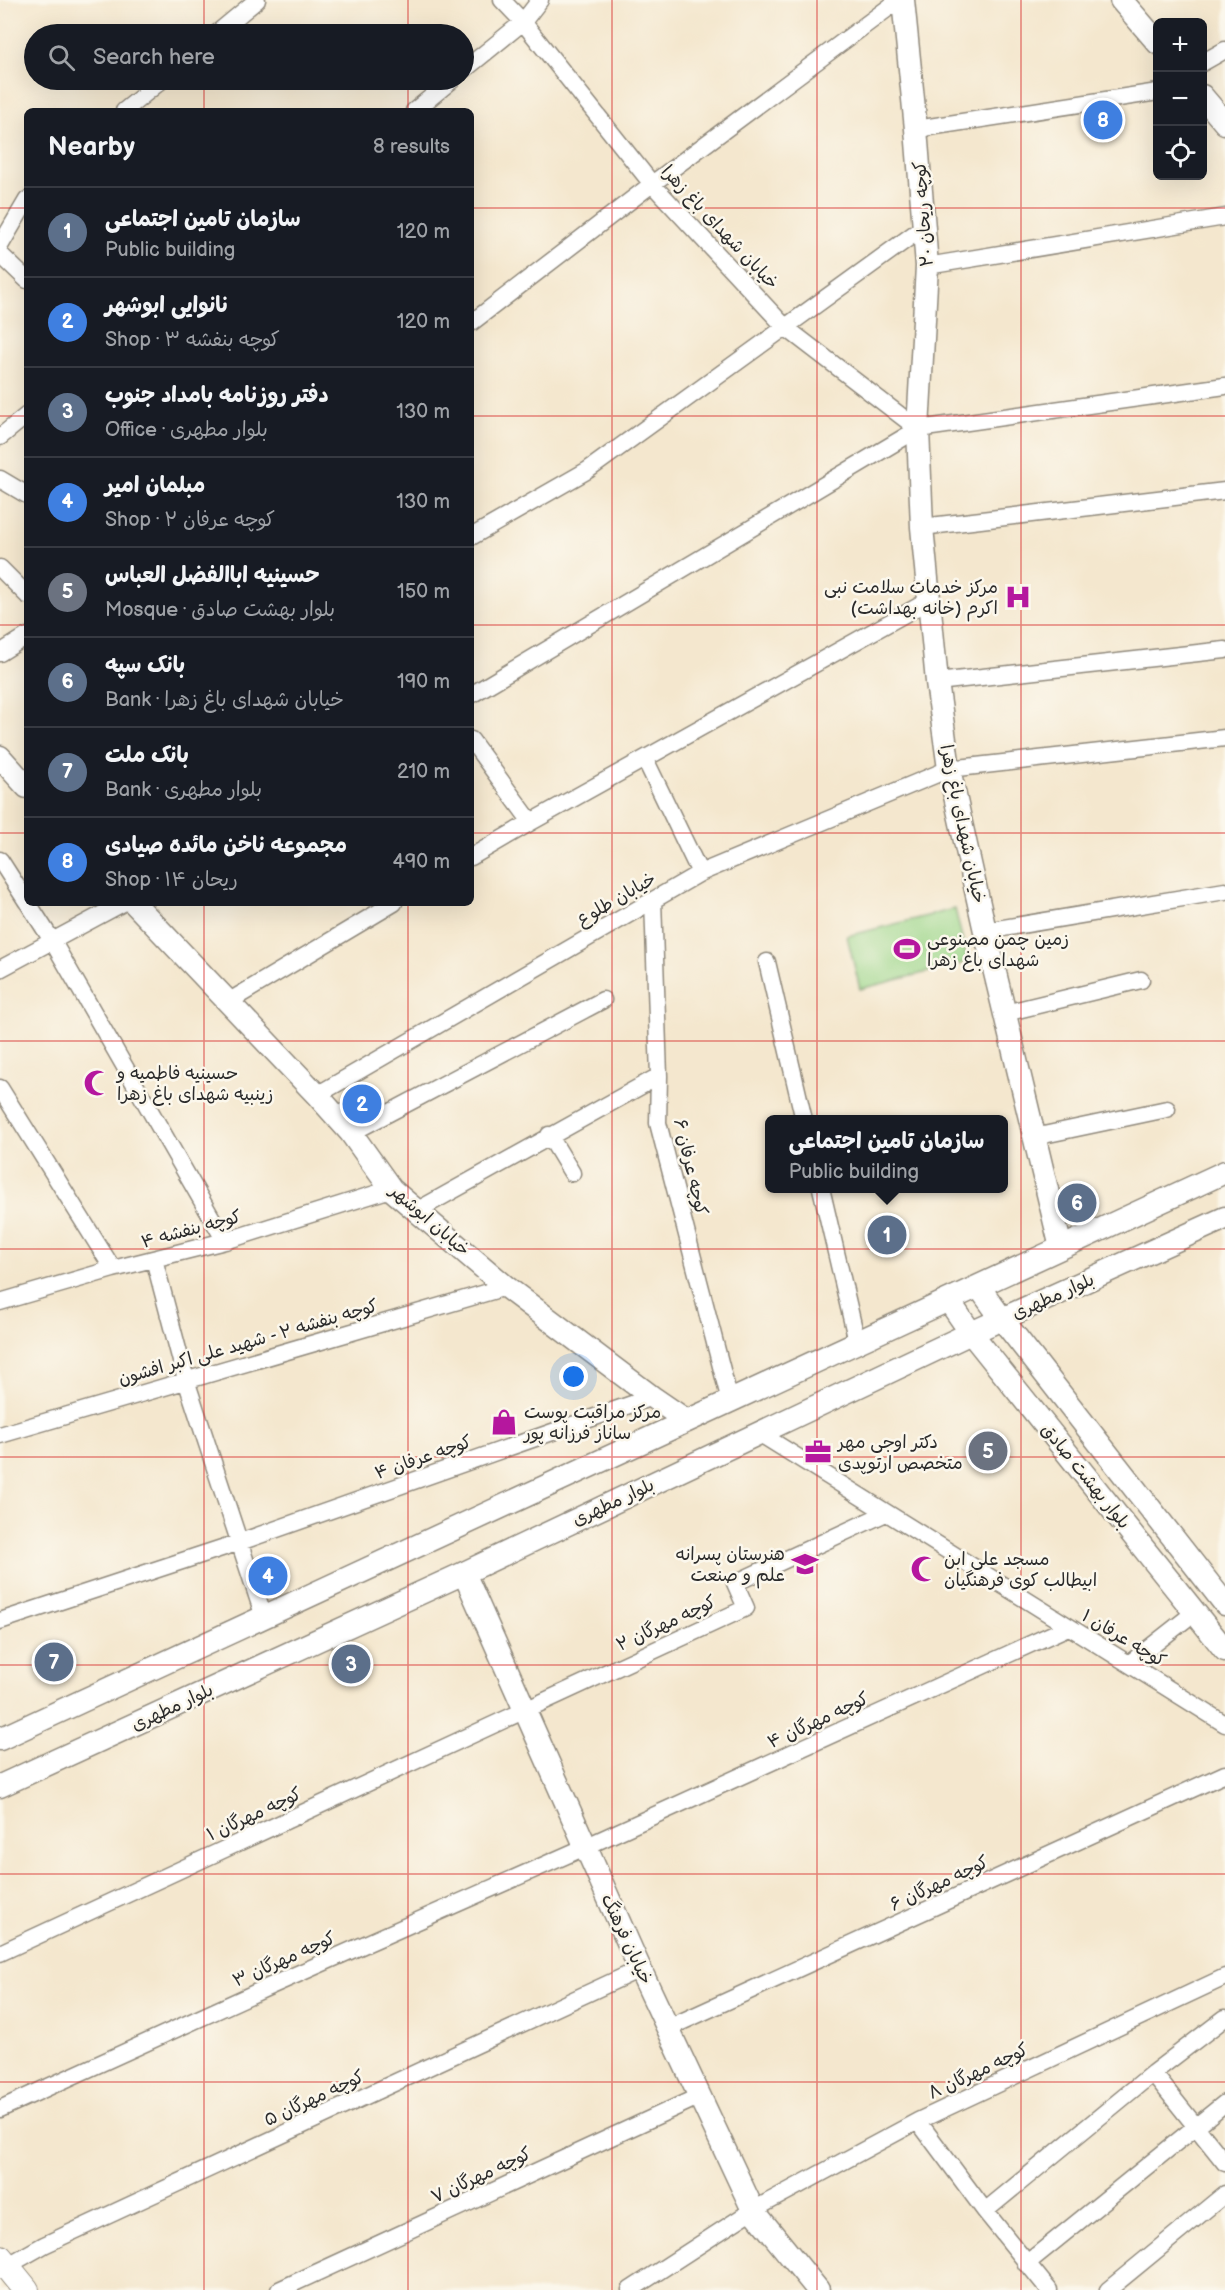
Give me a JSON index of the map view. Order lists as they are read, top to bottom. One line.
{"streets":{"street":["کوچه ریحان ۲۰","خیابان شهدای باغ زهرا","خیابان شهدای باغ‌ زهرا","خیابان طلوع","کوچه عرفان ۶","خیابان ابوشهر","کوچه بنفشه ۴","بلوار مطهری","کوچه بنفشه ۲ - شهید علی اکبر افشون","کوچه عرفان ۴","بلوار بهشت صادق","کوچه مهرگان ۲","کوچه عرفان ۱","کوچه مهرگان ۴","کوچه مهرگان ۱","کوچه مهرگان ۶","خیابان فرهنگ","کوچه مهرگان ۳","کوچه مهرگان ۸","کوچه مهرگان ۵","کوچه مهرگان ۷"]},"crossings":[["کوچه ریحان ۲۰","خیابان شهدای باغ زهرا"],["کوچه ریحان ۲۰","خیابان شهدای باغ‌ زهرا"],["خیابان شهدای باغ زهرا","خیابان شهدای باغ‌ زهرا"],["خیابان شهدای باغ‌ زهرا","خیابان طلوع"],["خیابان طلوع","کوچه عرفان ۶"],["خیابان طلوع","خیابان ابوشهر"],["خیابان ابوشهر","کوچه بنفشه ۴"],["خیابان ابوشهر","کوچه بنفشه ۲ - شهید علی اکبر افشون"],["خیابان ابوشهر","کوچه عرفان ۴"],["بلوار مطهری","بلوار بهشت صادق"],["بلوار مطهری","کوچه عرفان ۱"],["بلوار مطهری","خیابان فرهنگ"],["کوچه مهرگان ۲","کوچه عرفان ۱"],["کوچه مهرگان ۲","کوچه مهرگان ۱"],["کوچه مهرگان ۲","خیابان فرهنگ"],["کوچه عرفان ۱","کوچه مهرگان ۴"],["کوچه مهرگان ۴","خیابان فرهنگ"],["کوچه مهرگان ۴","کوچه مهرگان ۳"],["کوچه مهرگان ۱","خیابان فرهنگ"],["کوچه مهرگان ۶","خیابان فرهنگ"],["خیابان فرهنگ","کوچه مهرگان ۳"],["خیابان فرهنگ","کوچه مهرگان ۸"],["خیابان فرهنگ","کوچه مهرگان ۵"],["خیابان فرهنگ","کوچه مهرگان ۷"]],"places":{"hospital":["مرکز خدمات سلامت نبی اکرم (خانه بهداشت)"],"sports":["زمین چمن مصنوعی شهدای باغ زهرا"],"mosque":["حسینیه فاطمیه و زینبیه شهدای باغ زهرا","مسجد علی ابن ابیطالب کوی فرهنگیان"],"shop":["مرکز مراقبت پوست ساناز فرزانه پور"],"office":["دکتر اوجی مهر متخصص ارتوپدی"],"school or university":["هنرستان پسرانه علم و صنعت"]},"page":{"map_buttons":["+","−"],"search":"Search here","pins":["8","2","6","1","5","4","7","3"],"heading":["Nearby","8 results"],"list":[{"mark":"1","name":"سازمان تامین اجتماعی","note":"Public building","value":"120 m"},{"mark":"2","name":"نانوایی ابوشهر","note":"Shop · کوچه بنفشه ۳","value":"120 m"},{"mark":"3","name":"دفتر روزنامه بامداد جنوب","note":"Office · بلوار مطهری","value":"130 m"},{"mark":"4","name":"مبلمان امیر","note":"Shop · کوچه عرفان ۲","value":"130 m"},{"mark":"5","name":"حسینیه اباالفضل العباس","note":"Mosque · بلوار بهشت صادق","value":"150 m"},{"mark":"6","name":"بانک سپه","note":"Bank · خیابان شهدای باغ‌ زهرا","value":"190 m"},{"mark":"7","name":"بانک ملت","note":"Bank · بلوار مطهری","value":"210 m"},{"mark":"8","name":"مجموعه ناخن مائده صیادی","note":"Shop · ریحان ۱۴","value":"490 m"}],"popup":["سازمان تامین اجتماعی","Public building"]}}
